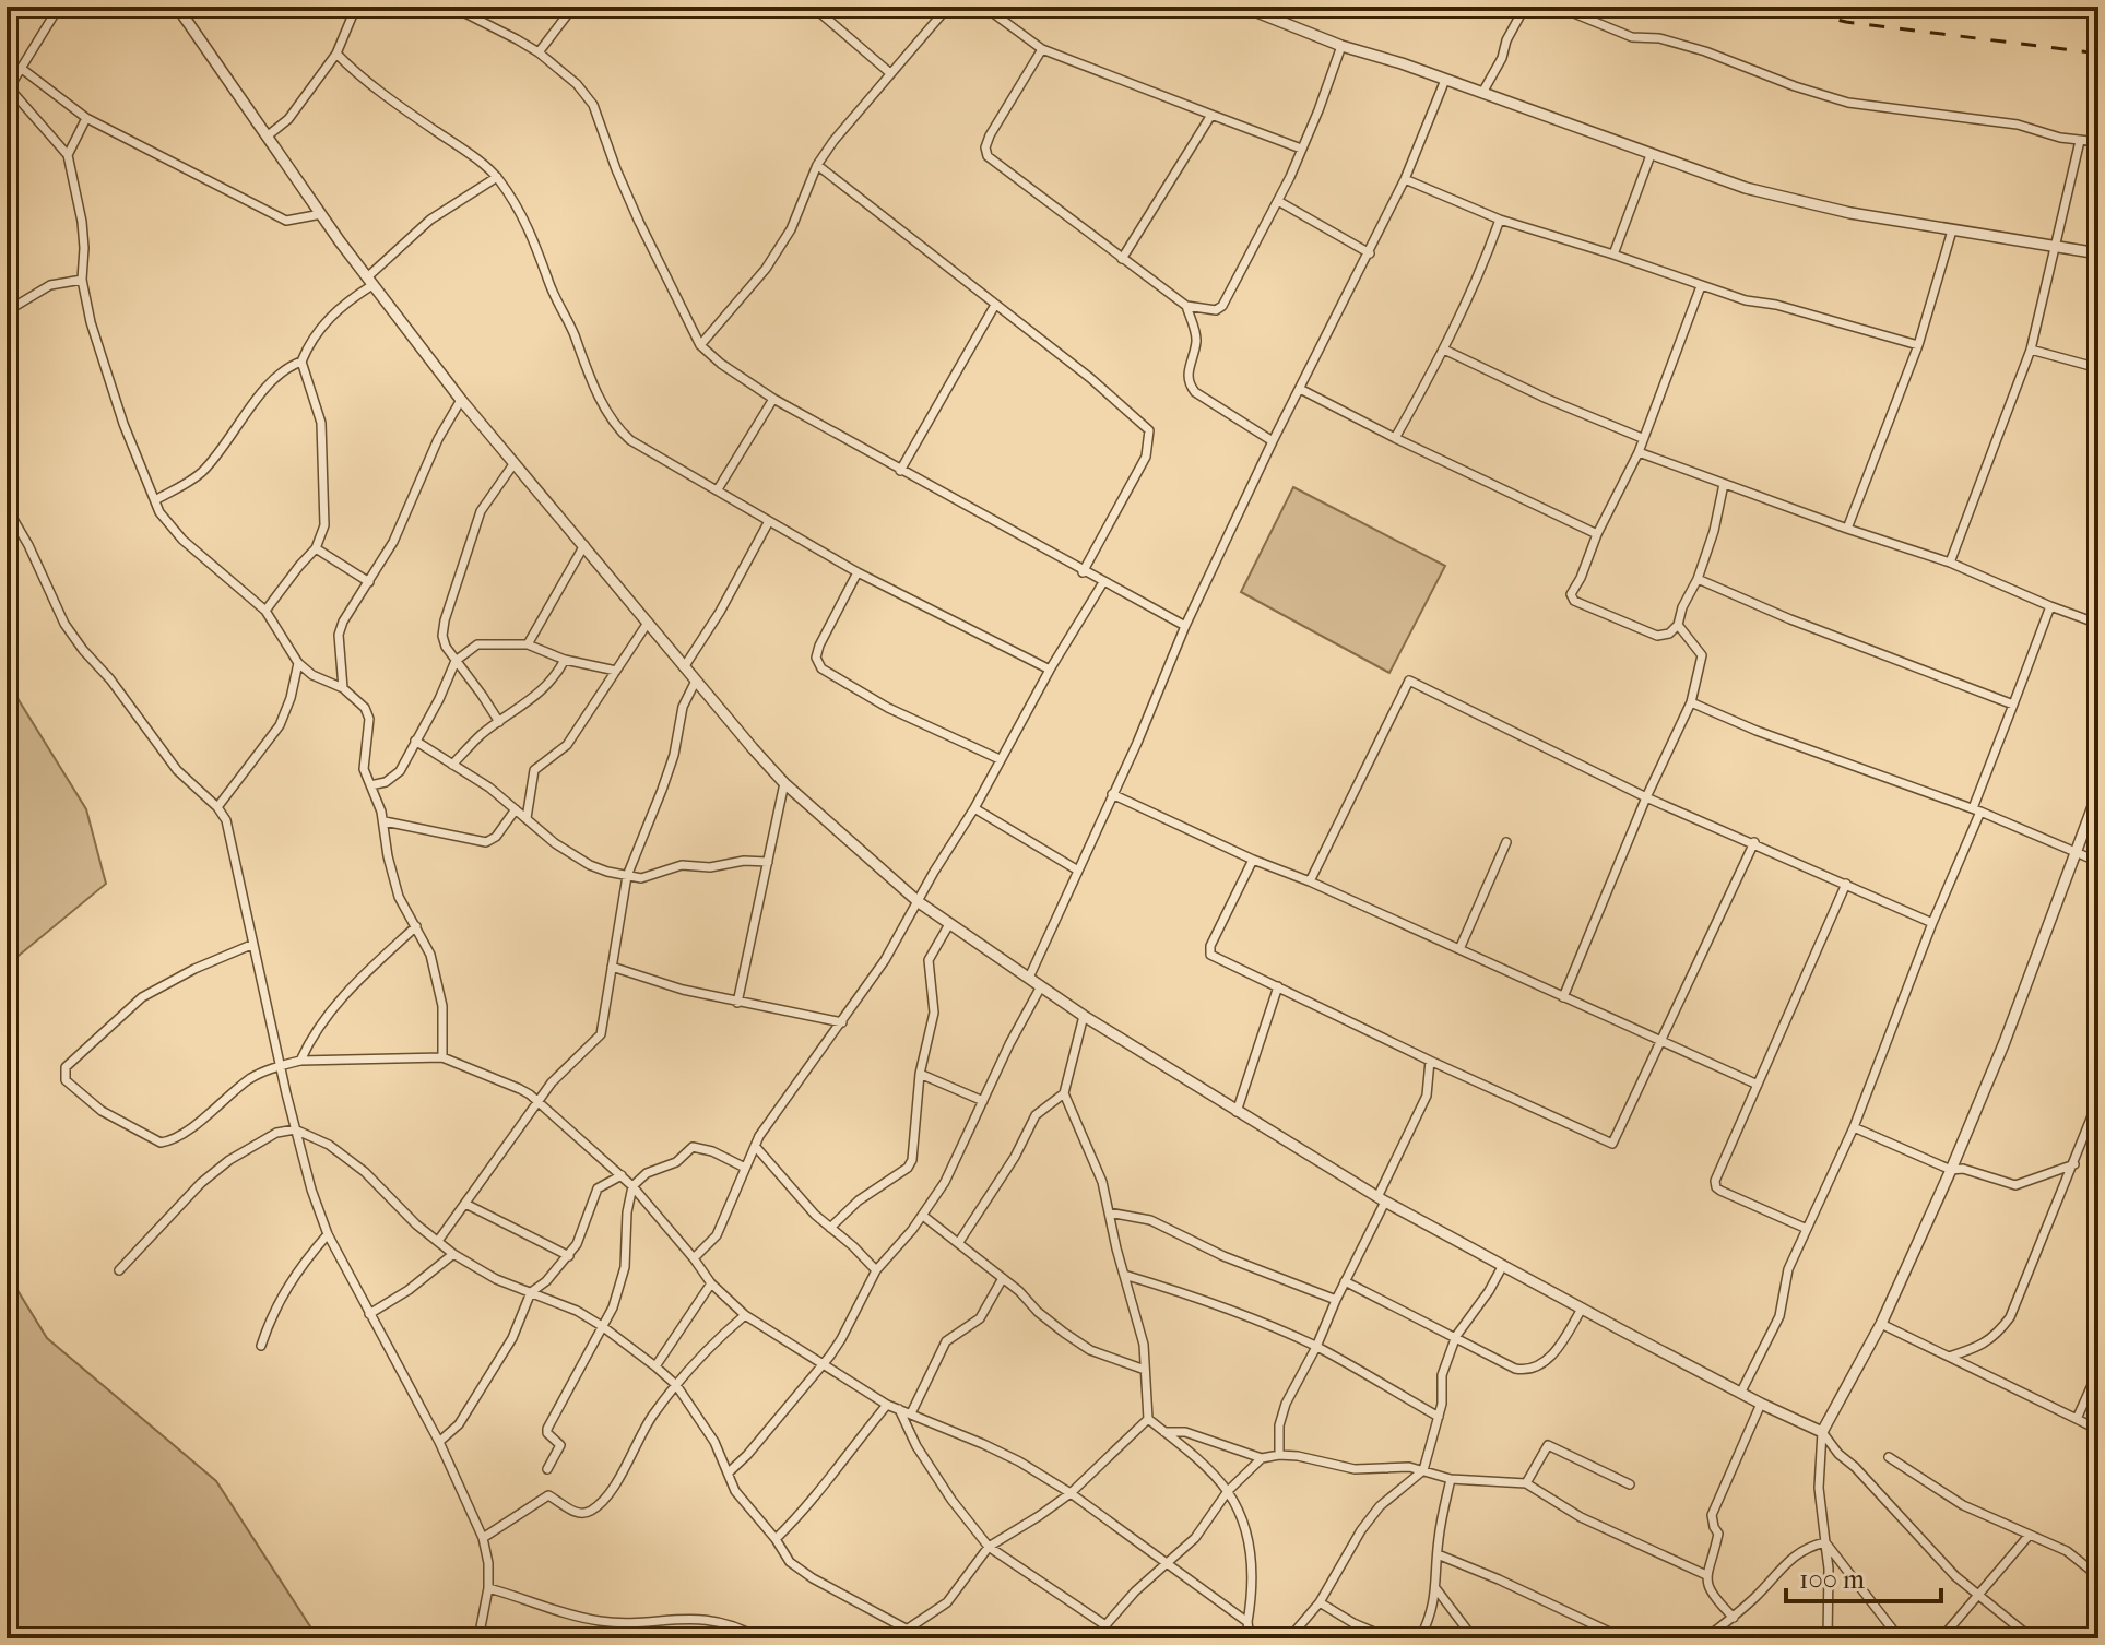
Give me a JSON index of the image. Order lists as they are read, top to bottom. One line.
{"scale_bar":"100 m"}
